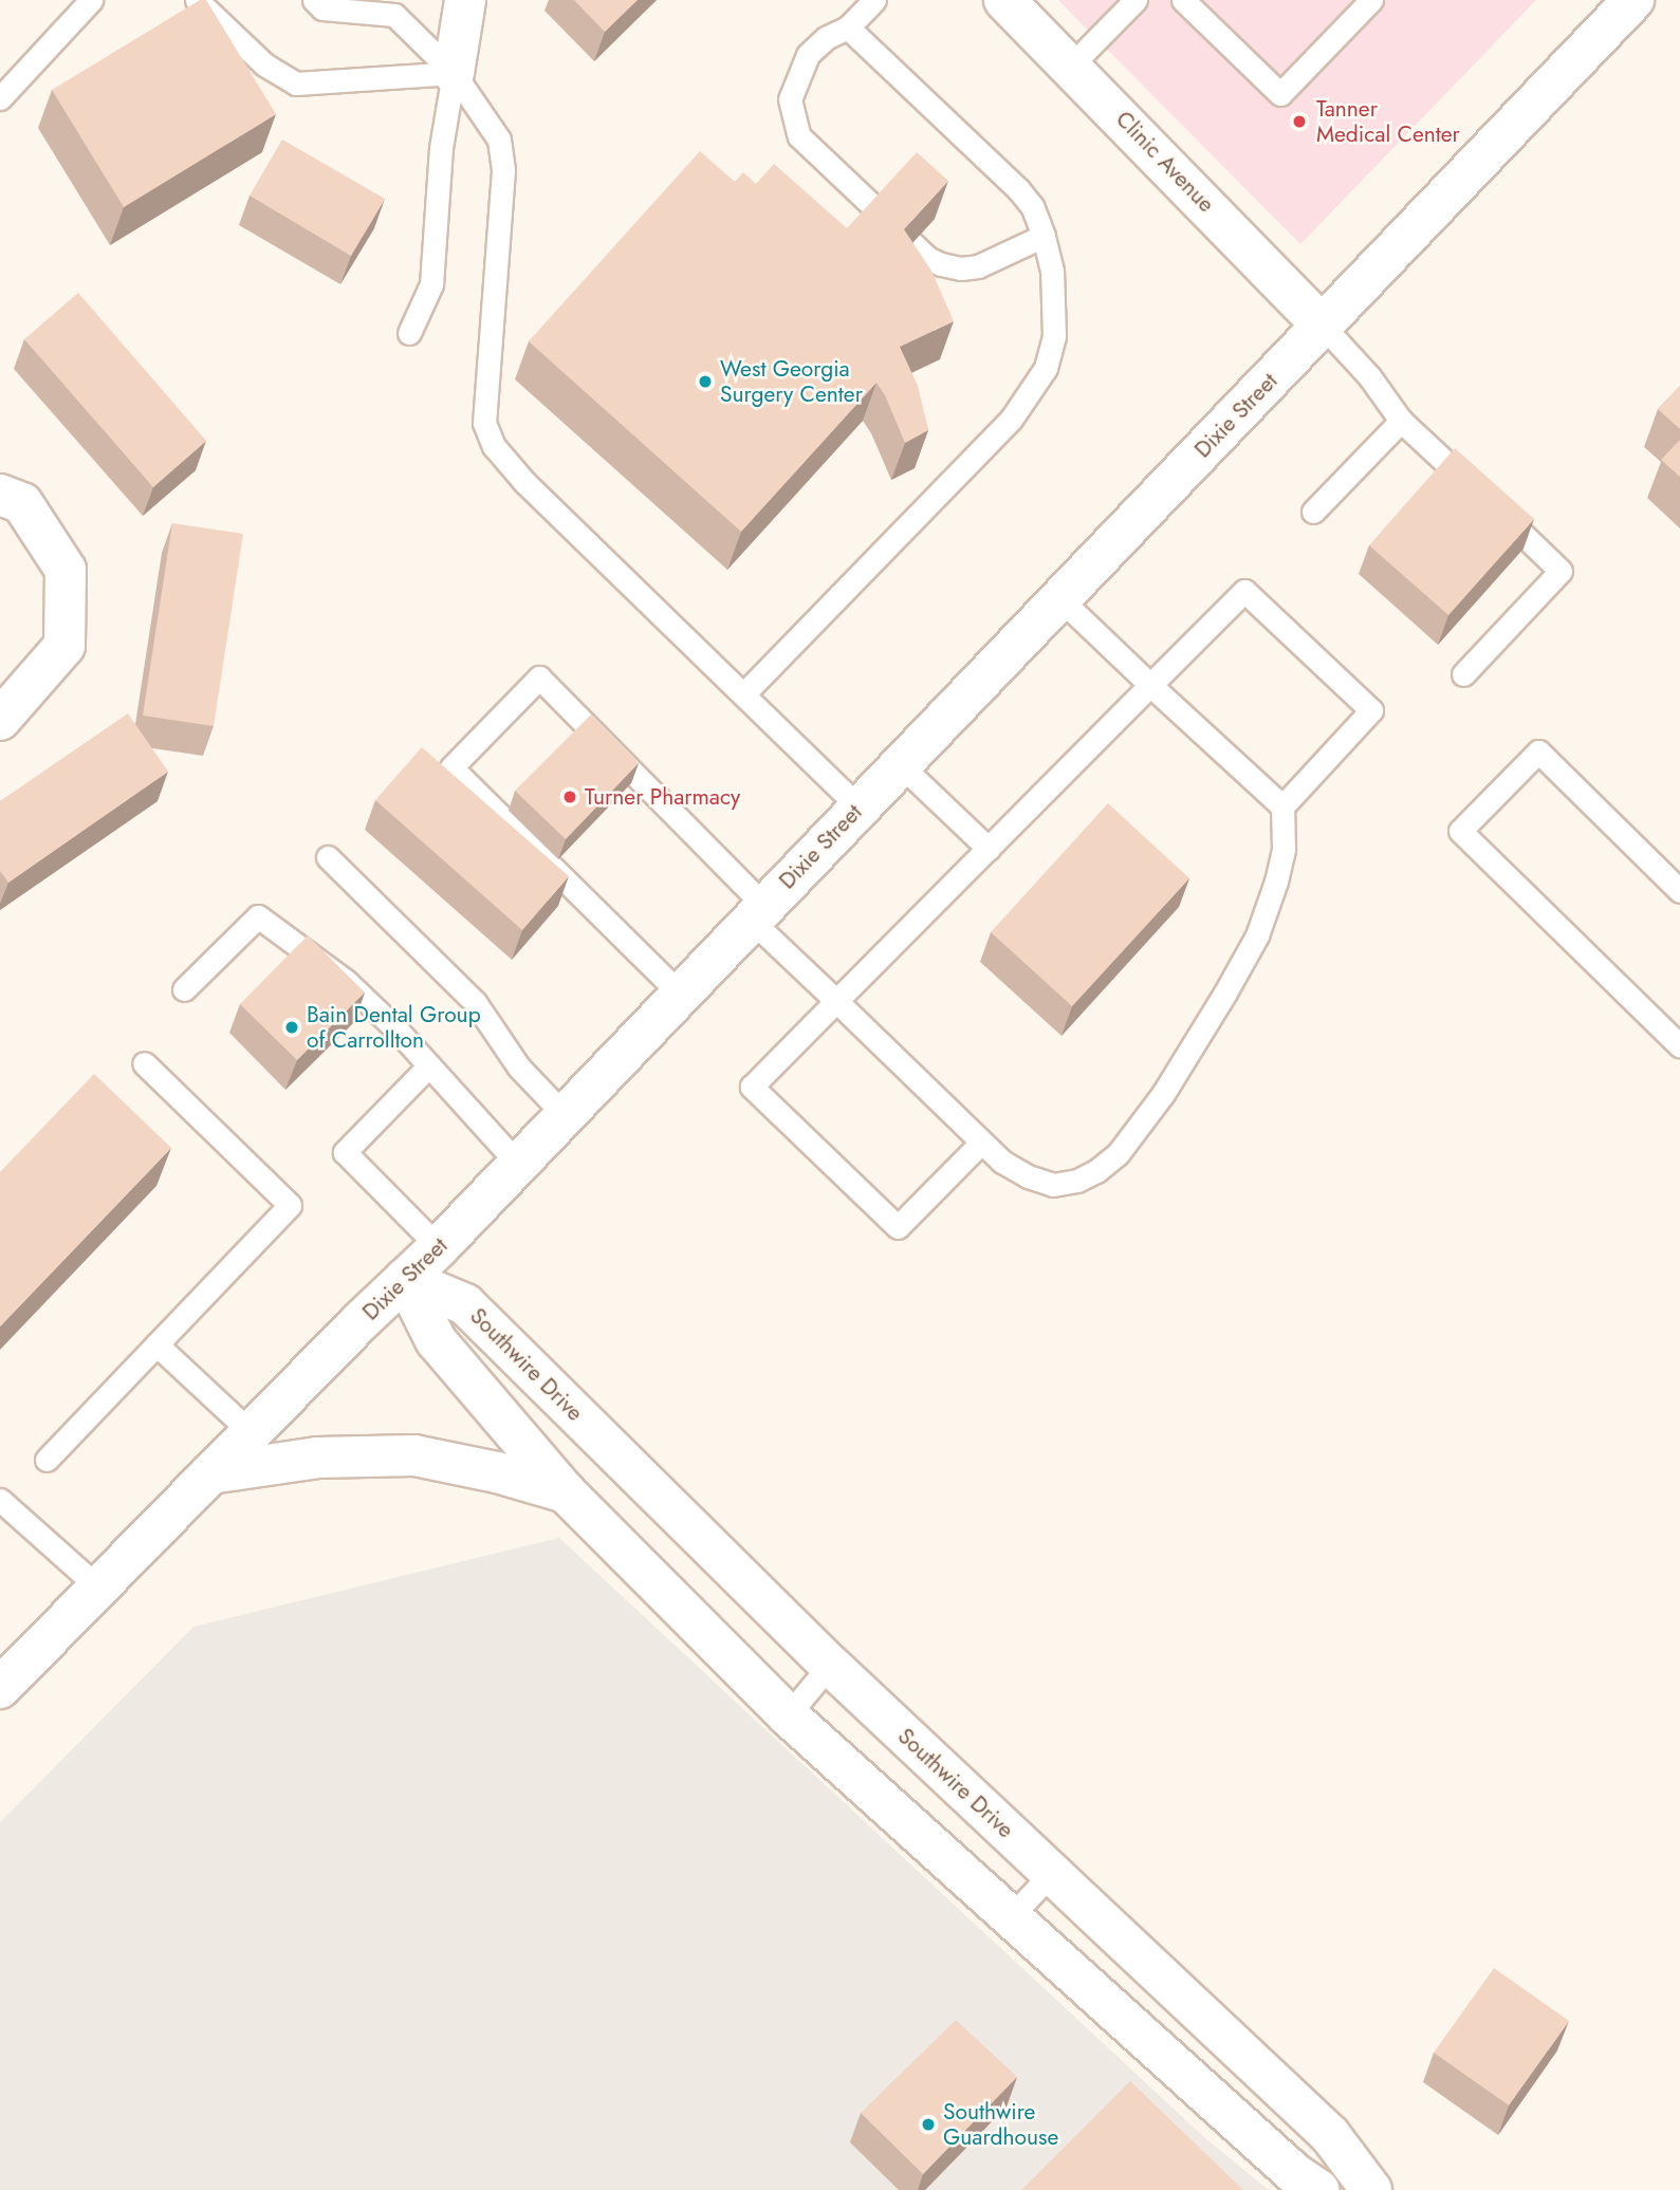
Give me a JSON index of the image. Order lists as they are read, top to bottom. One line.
{"streets":{"street":["Clinic Avenue","Dixie Street","Southwire Drive"]},"crossings":[["Clinic Avenue","Dixie Street"],["Dixie Street","Southwire Drive"]],"places":["Tanner Medical Center","West Georgia Surgery Center","Turner Pharmacy","Bain Dental Group of Carrollton","Southwire Guardhouse"]}
